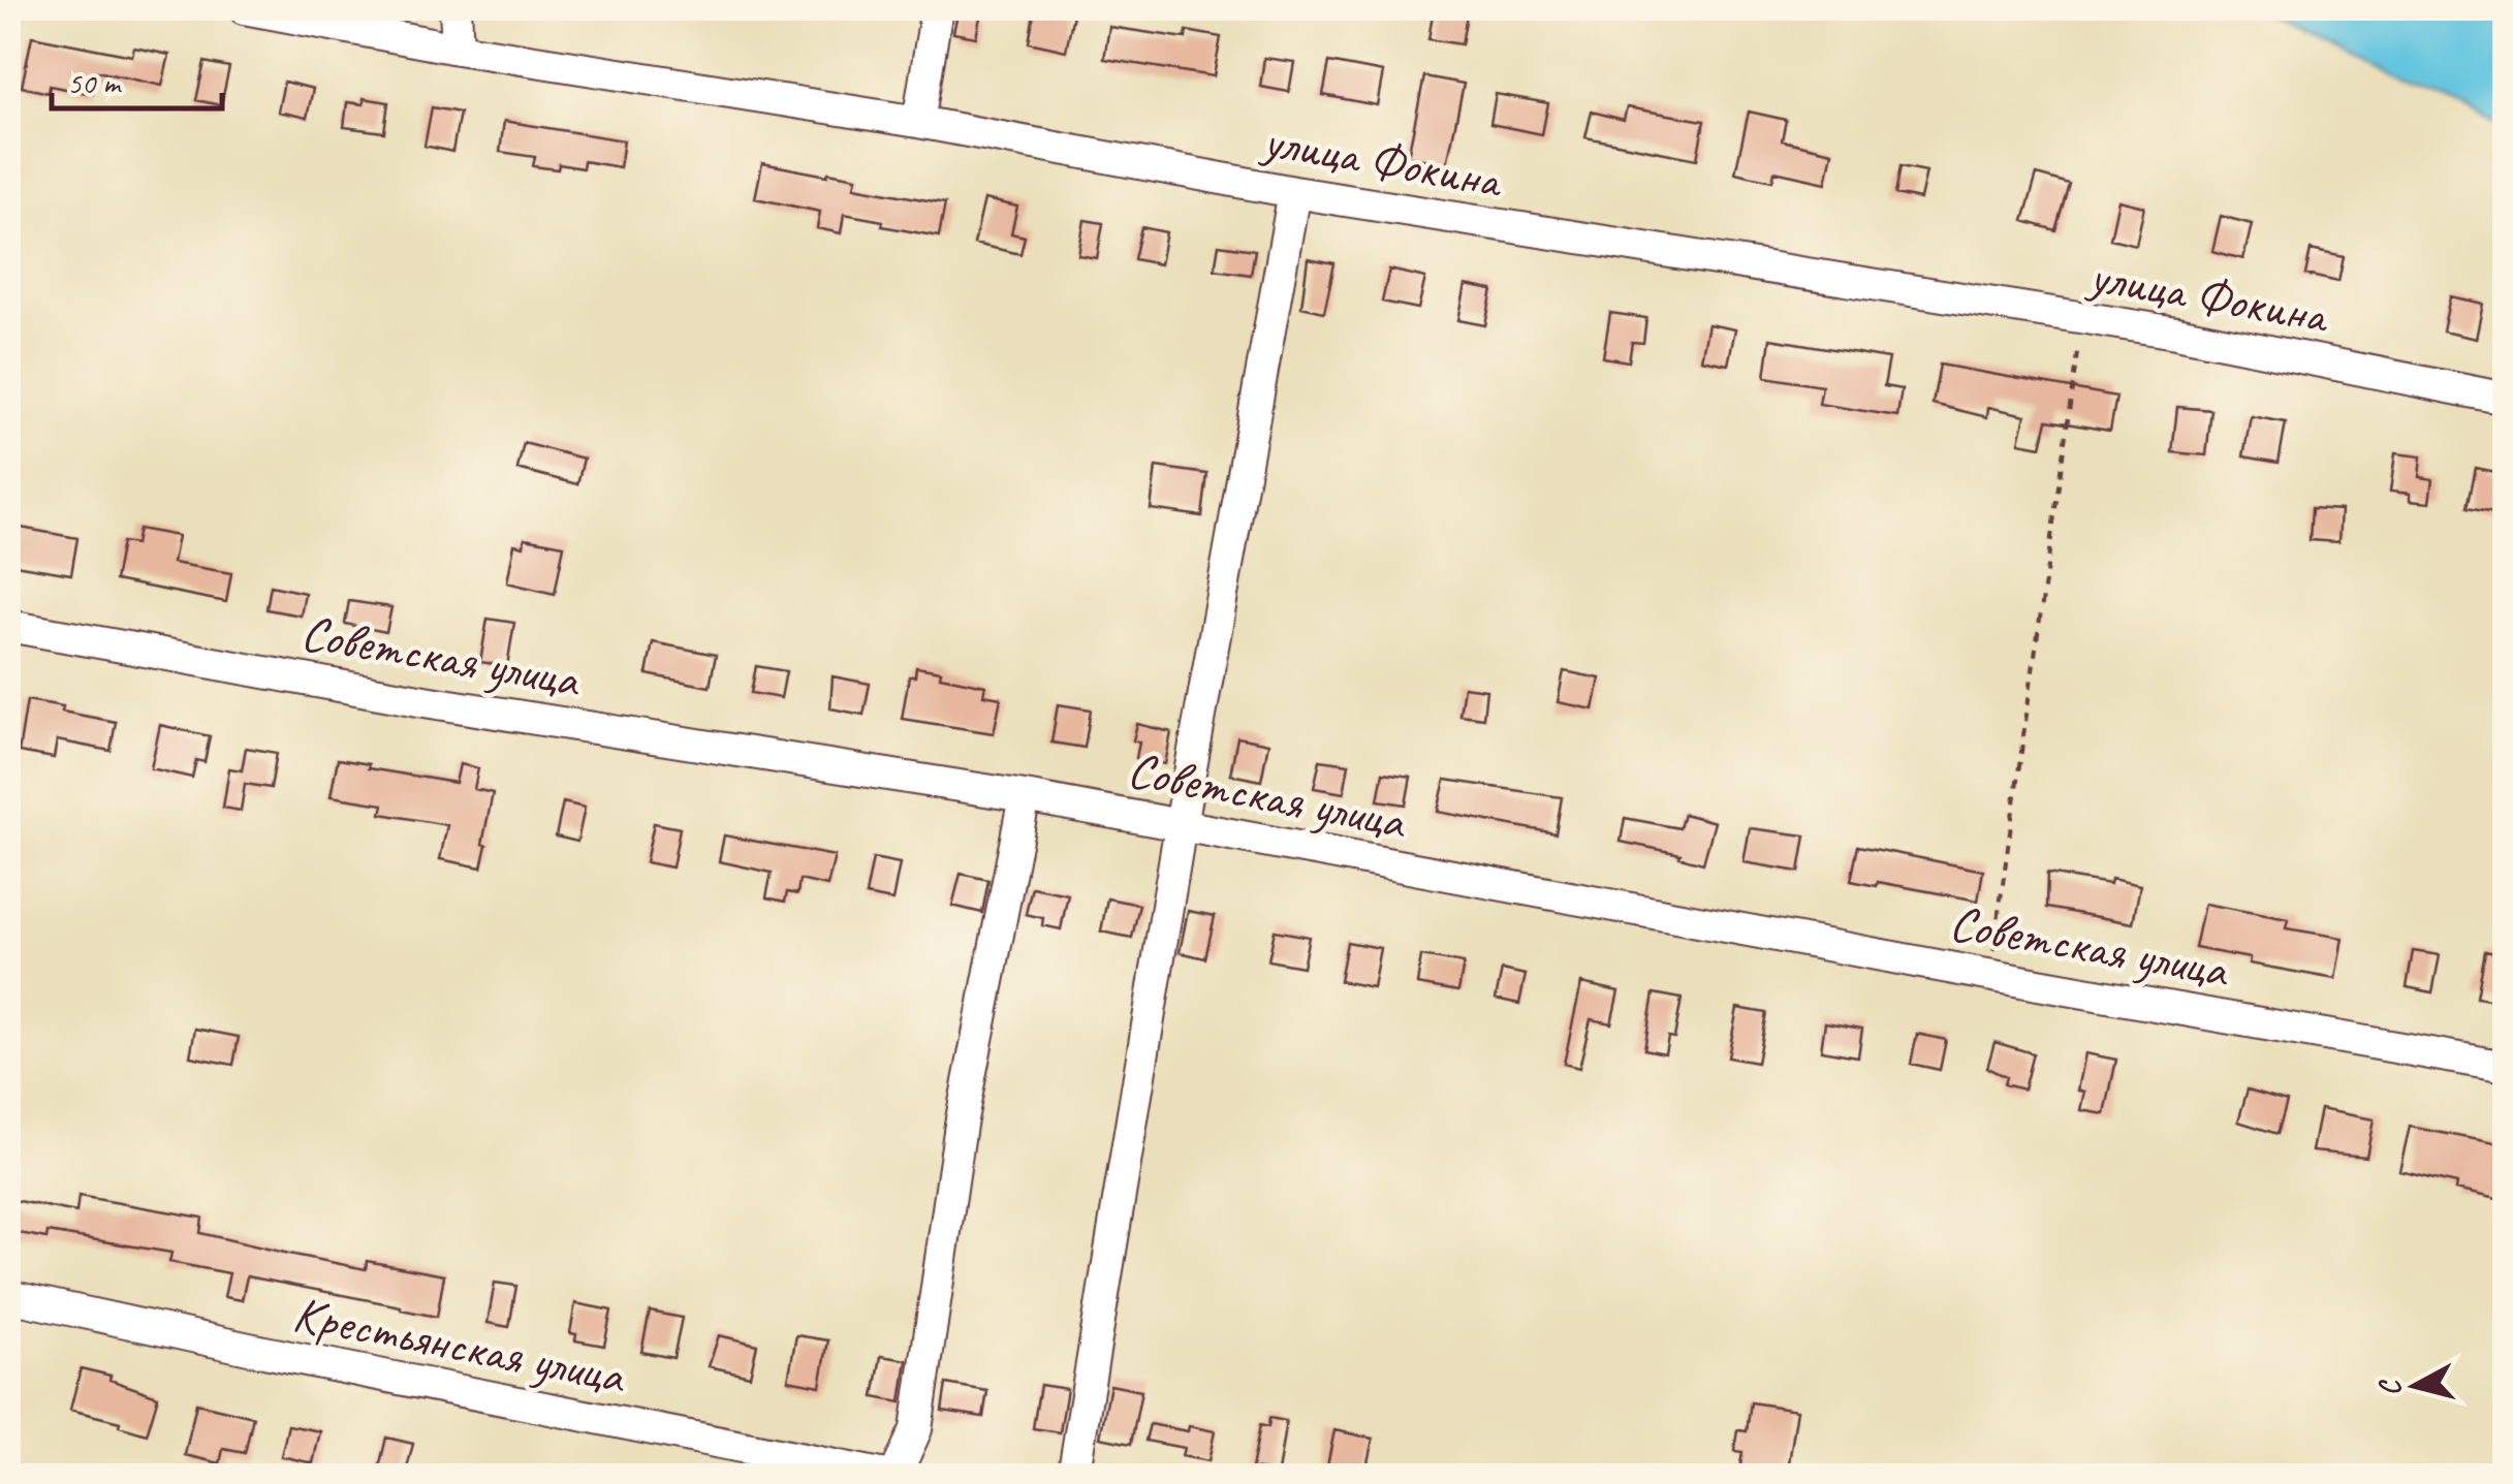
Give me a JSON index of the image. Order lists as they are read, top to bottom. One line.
{"streets":{"street":["улица Фокина","Советская улица","Крестьянская улица"]},"scale_bar":"50 m","north":"left"}
